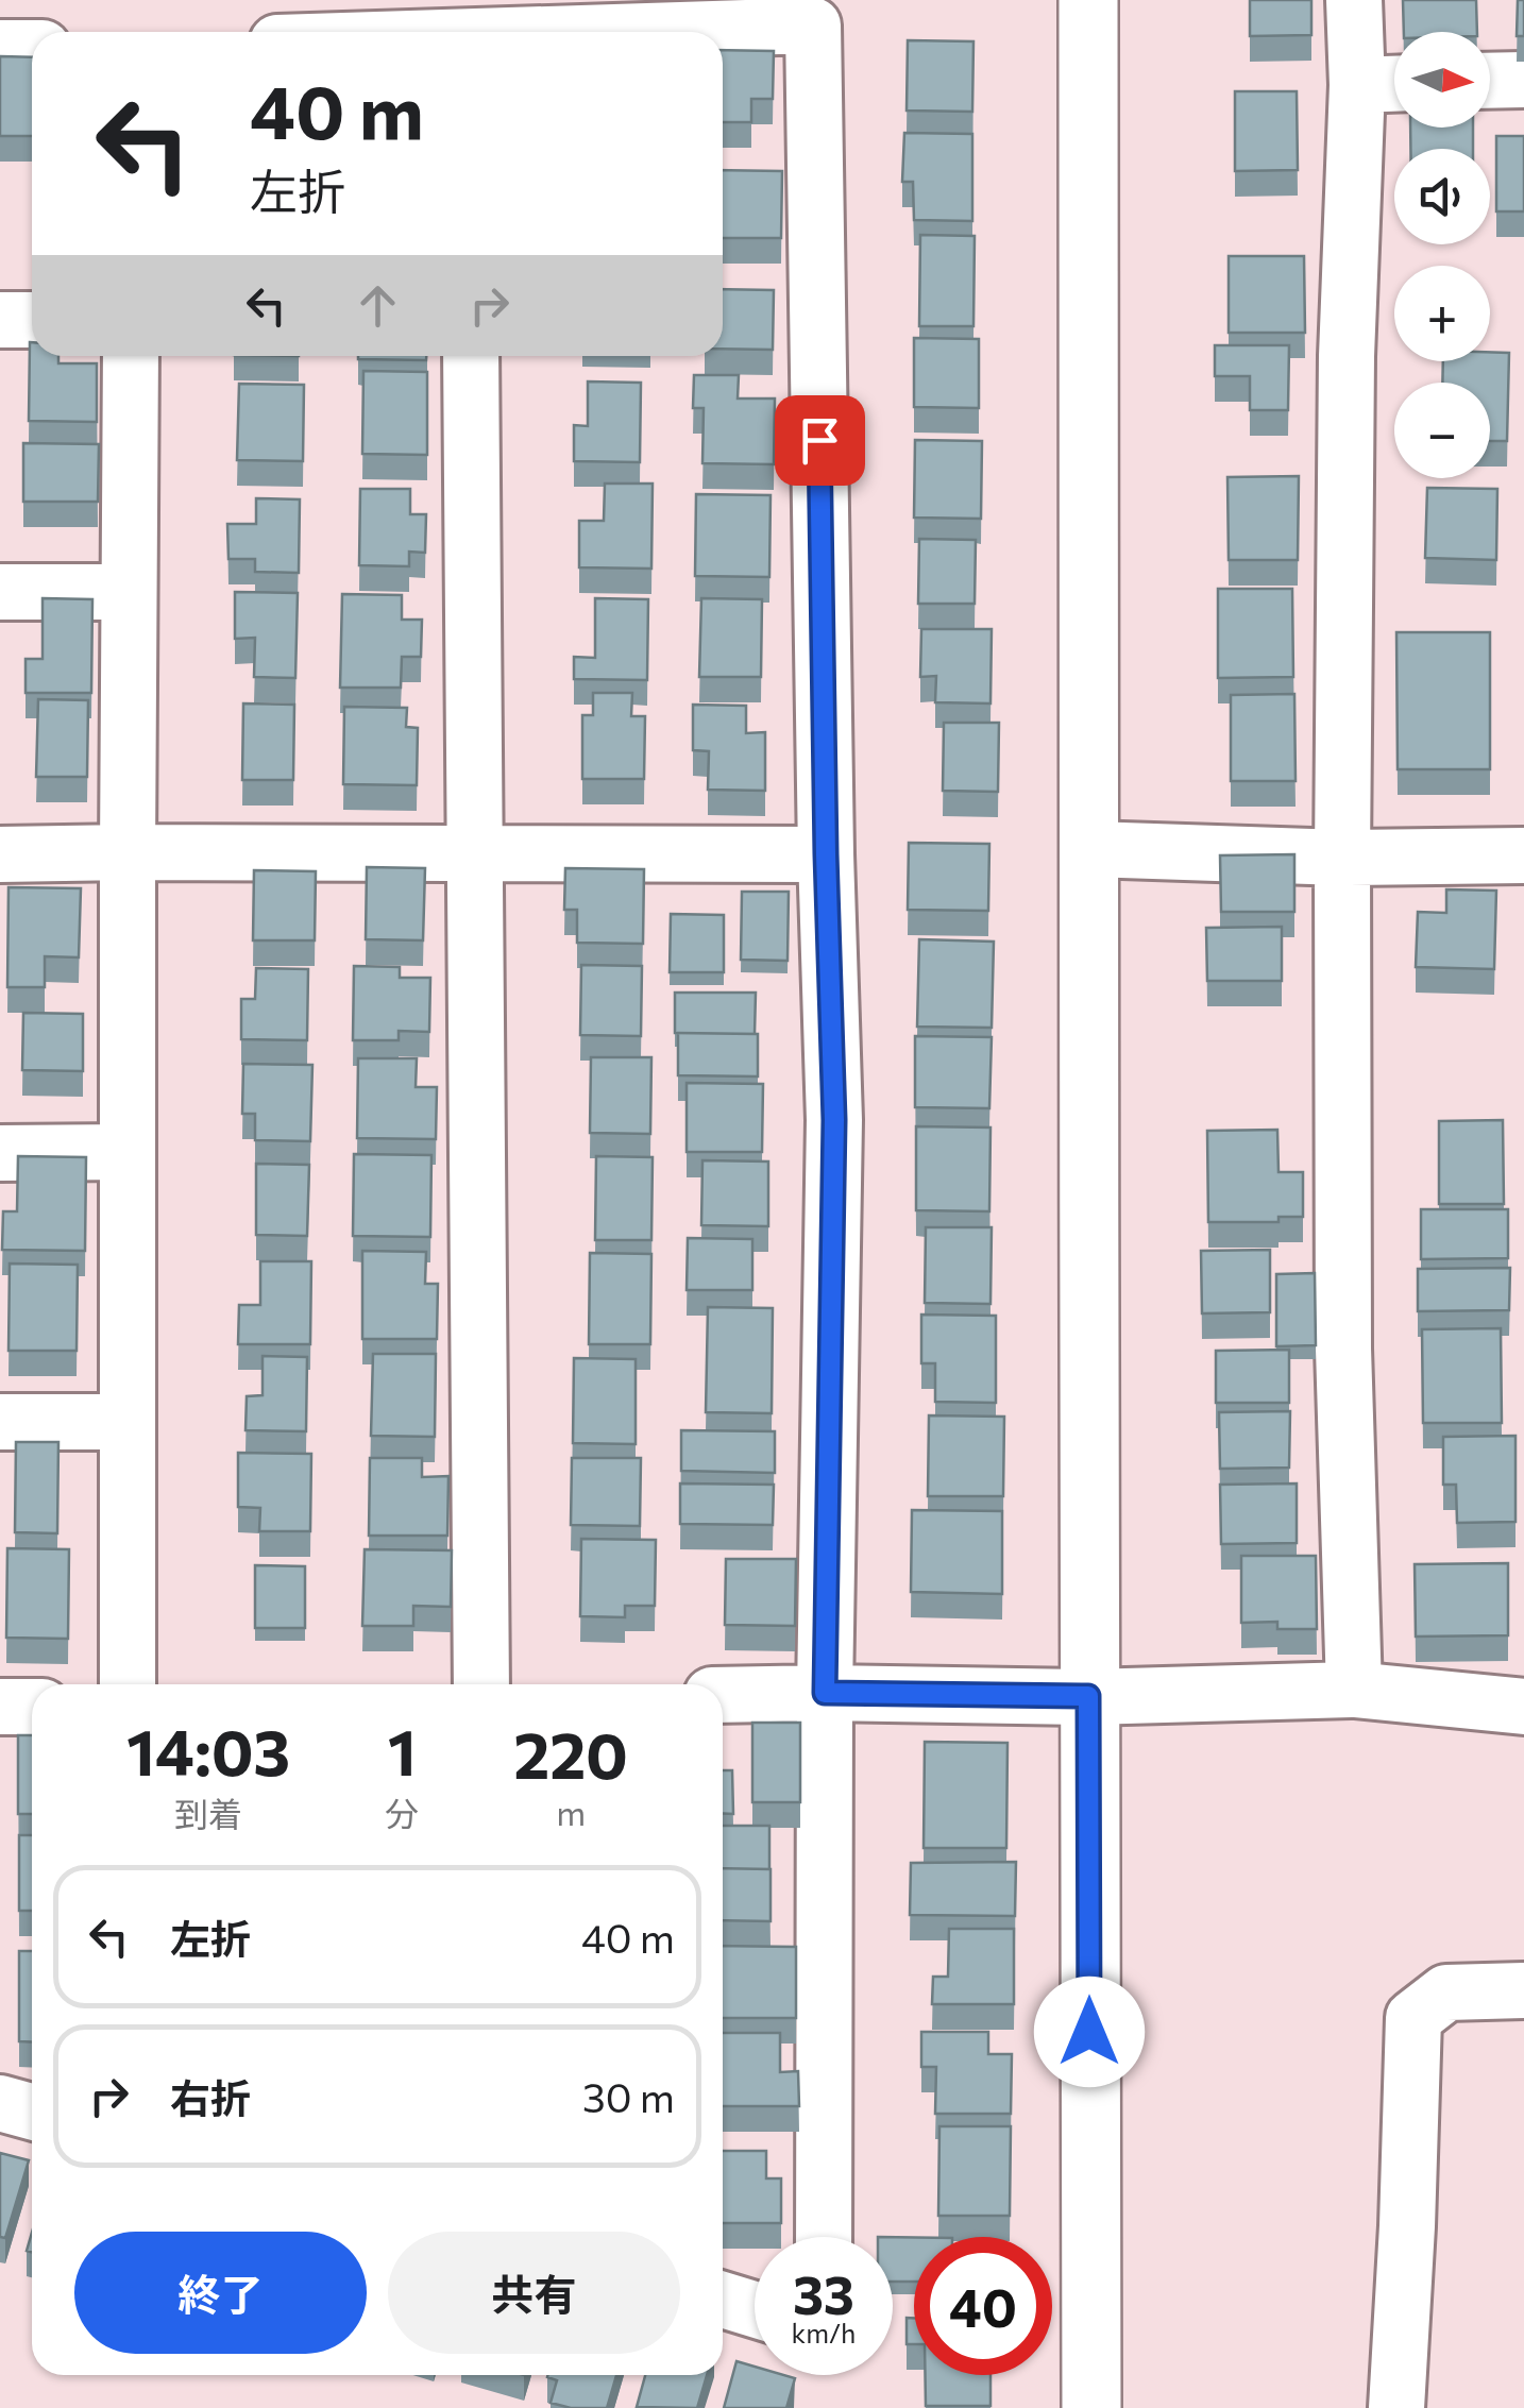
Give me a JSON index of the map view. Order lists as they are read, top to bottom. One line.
{"north":"right","page":{"map_buttons":["+","−"],"turn":["40 m","左折"],"eta":["14:03","到着","1","分","220","m"],"list":[{"name":"左折","value":"40 m"},{"name":"右折","value":"30 m"}],"buttons":["終了","共有"],"speed":"33 km/h","limit":"40"}}
